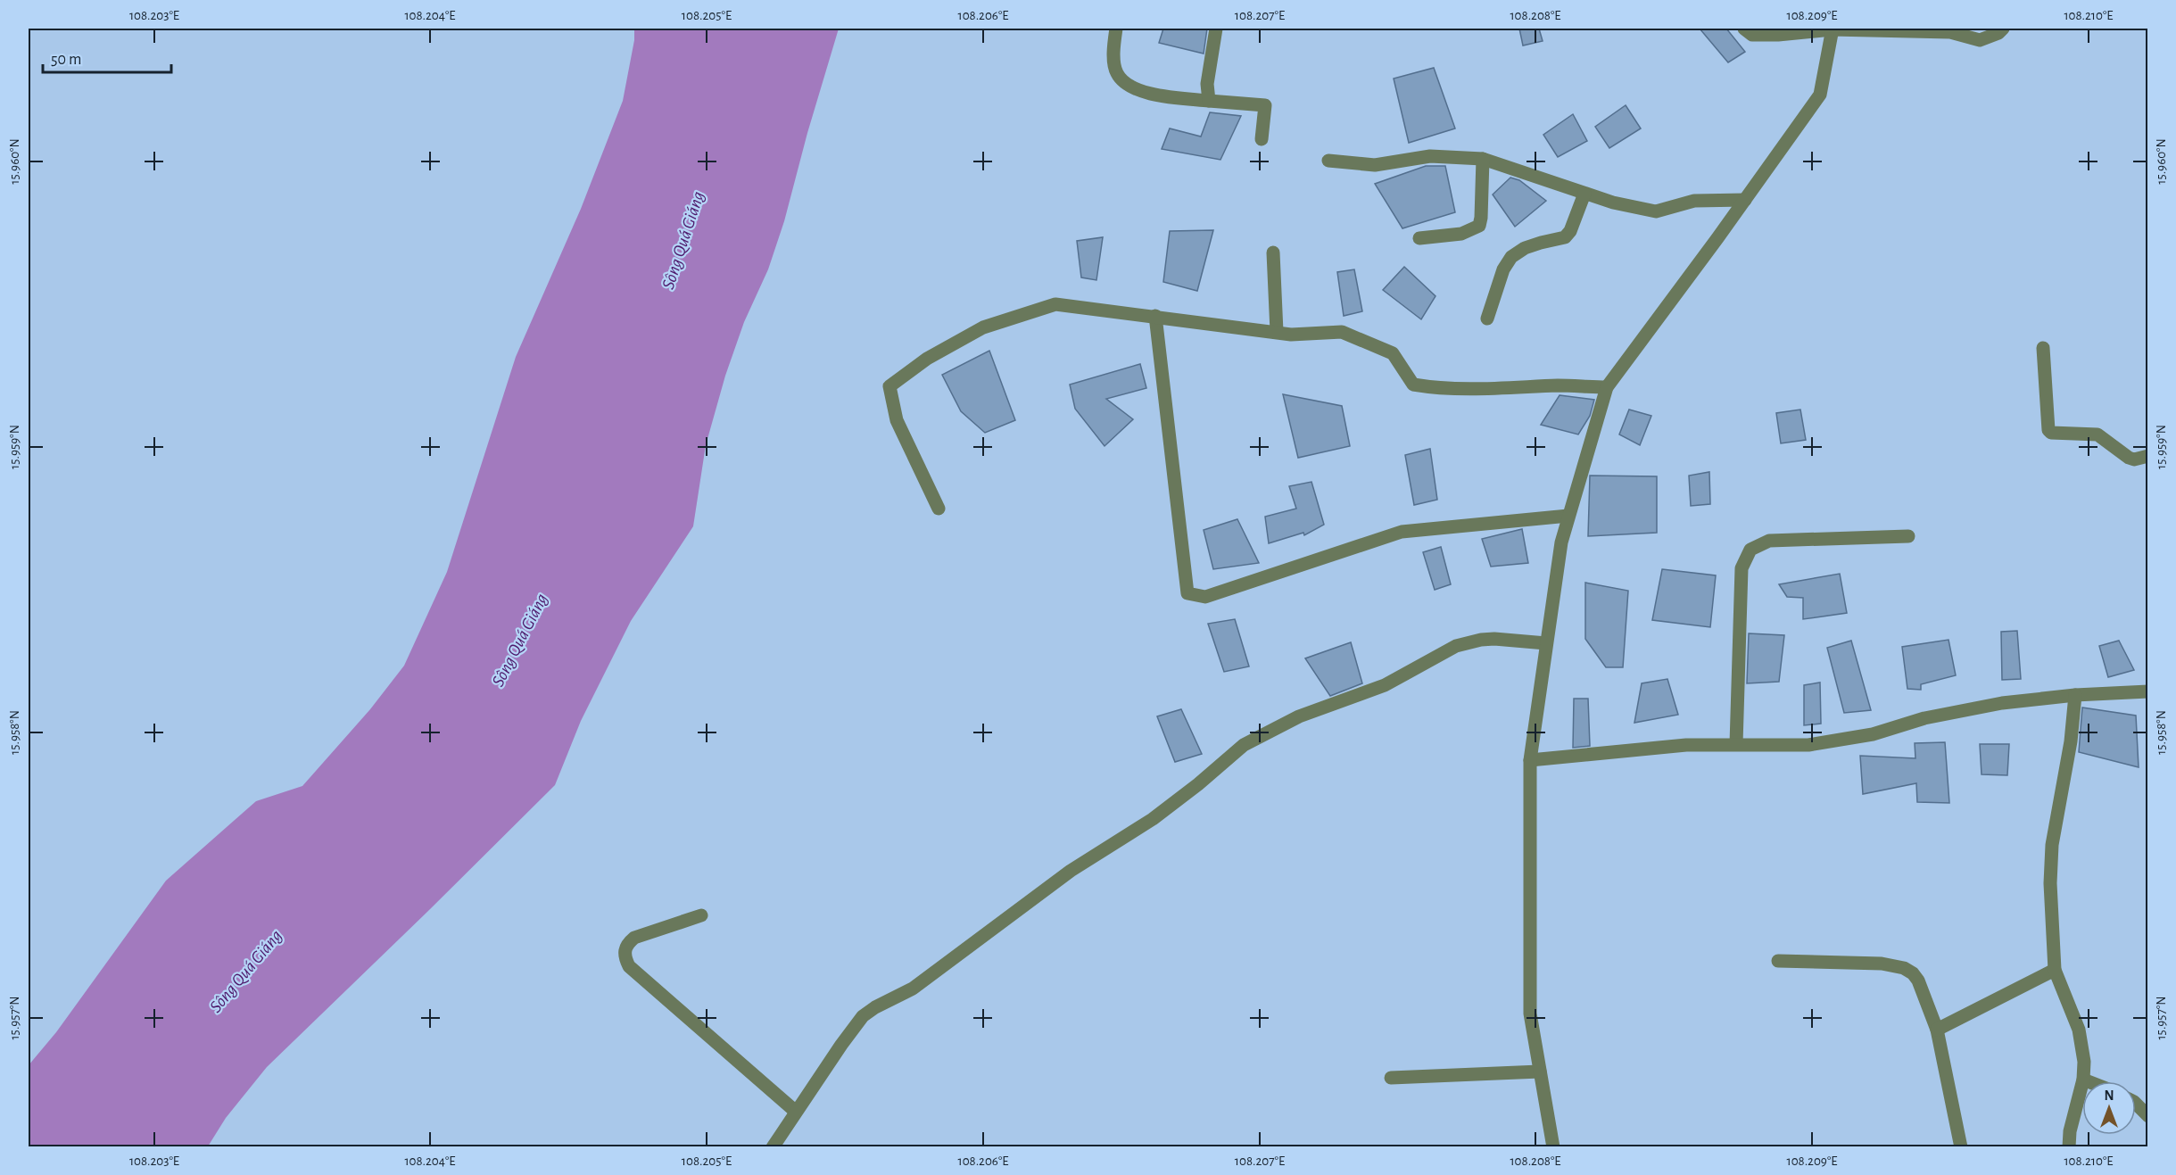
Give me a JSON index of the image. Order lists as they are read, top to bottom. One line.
{"water":["Sông Quá Giáng"],"scale_bar":"50 m","north":"top","coordinates":["108.203°E","108.204°E","108.205°E","108.206°E","108.207°E","108.208°E","108.209°E","108.210°E","15.960°N","15.959°N","15.958°N","15.957°N"]}
